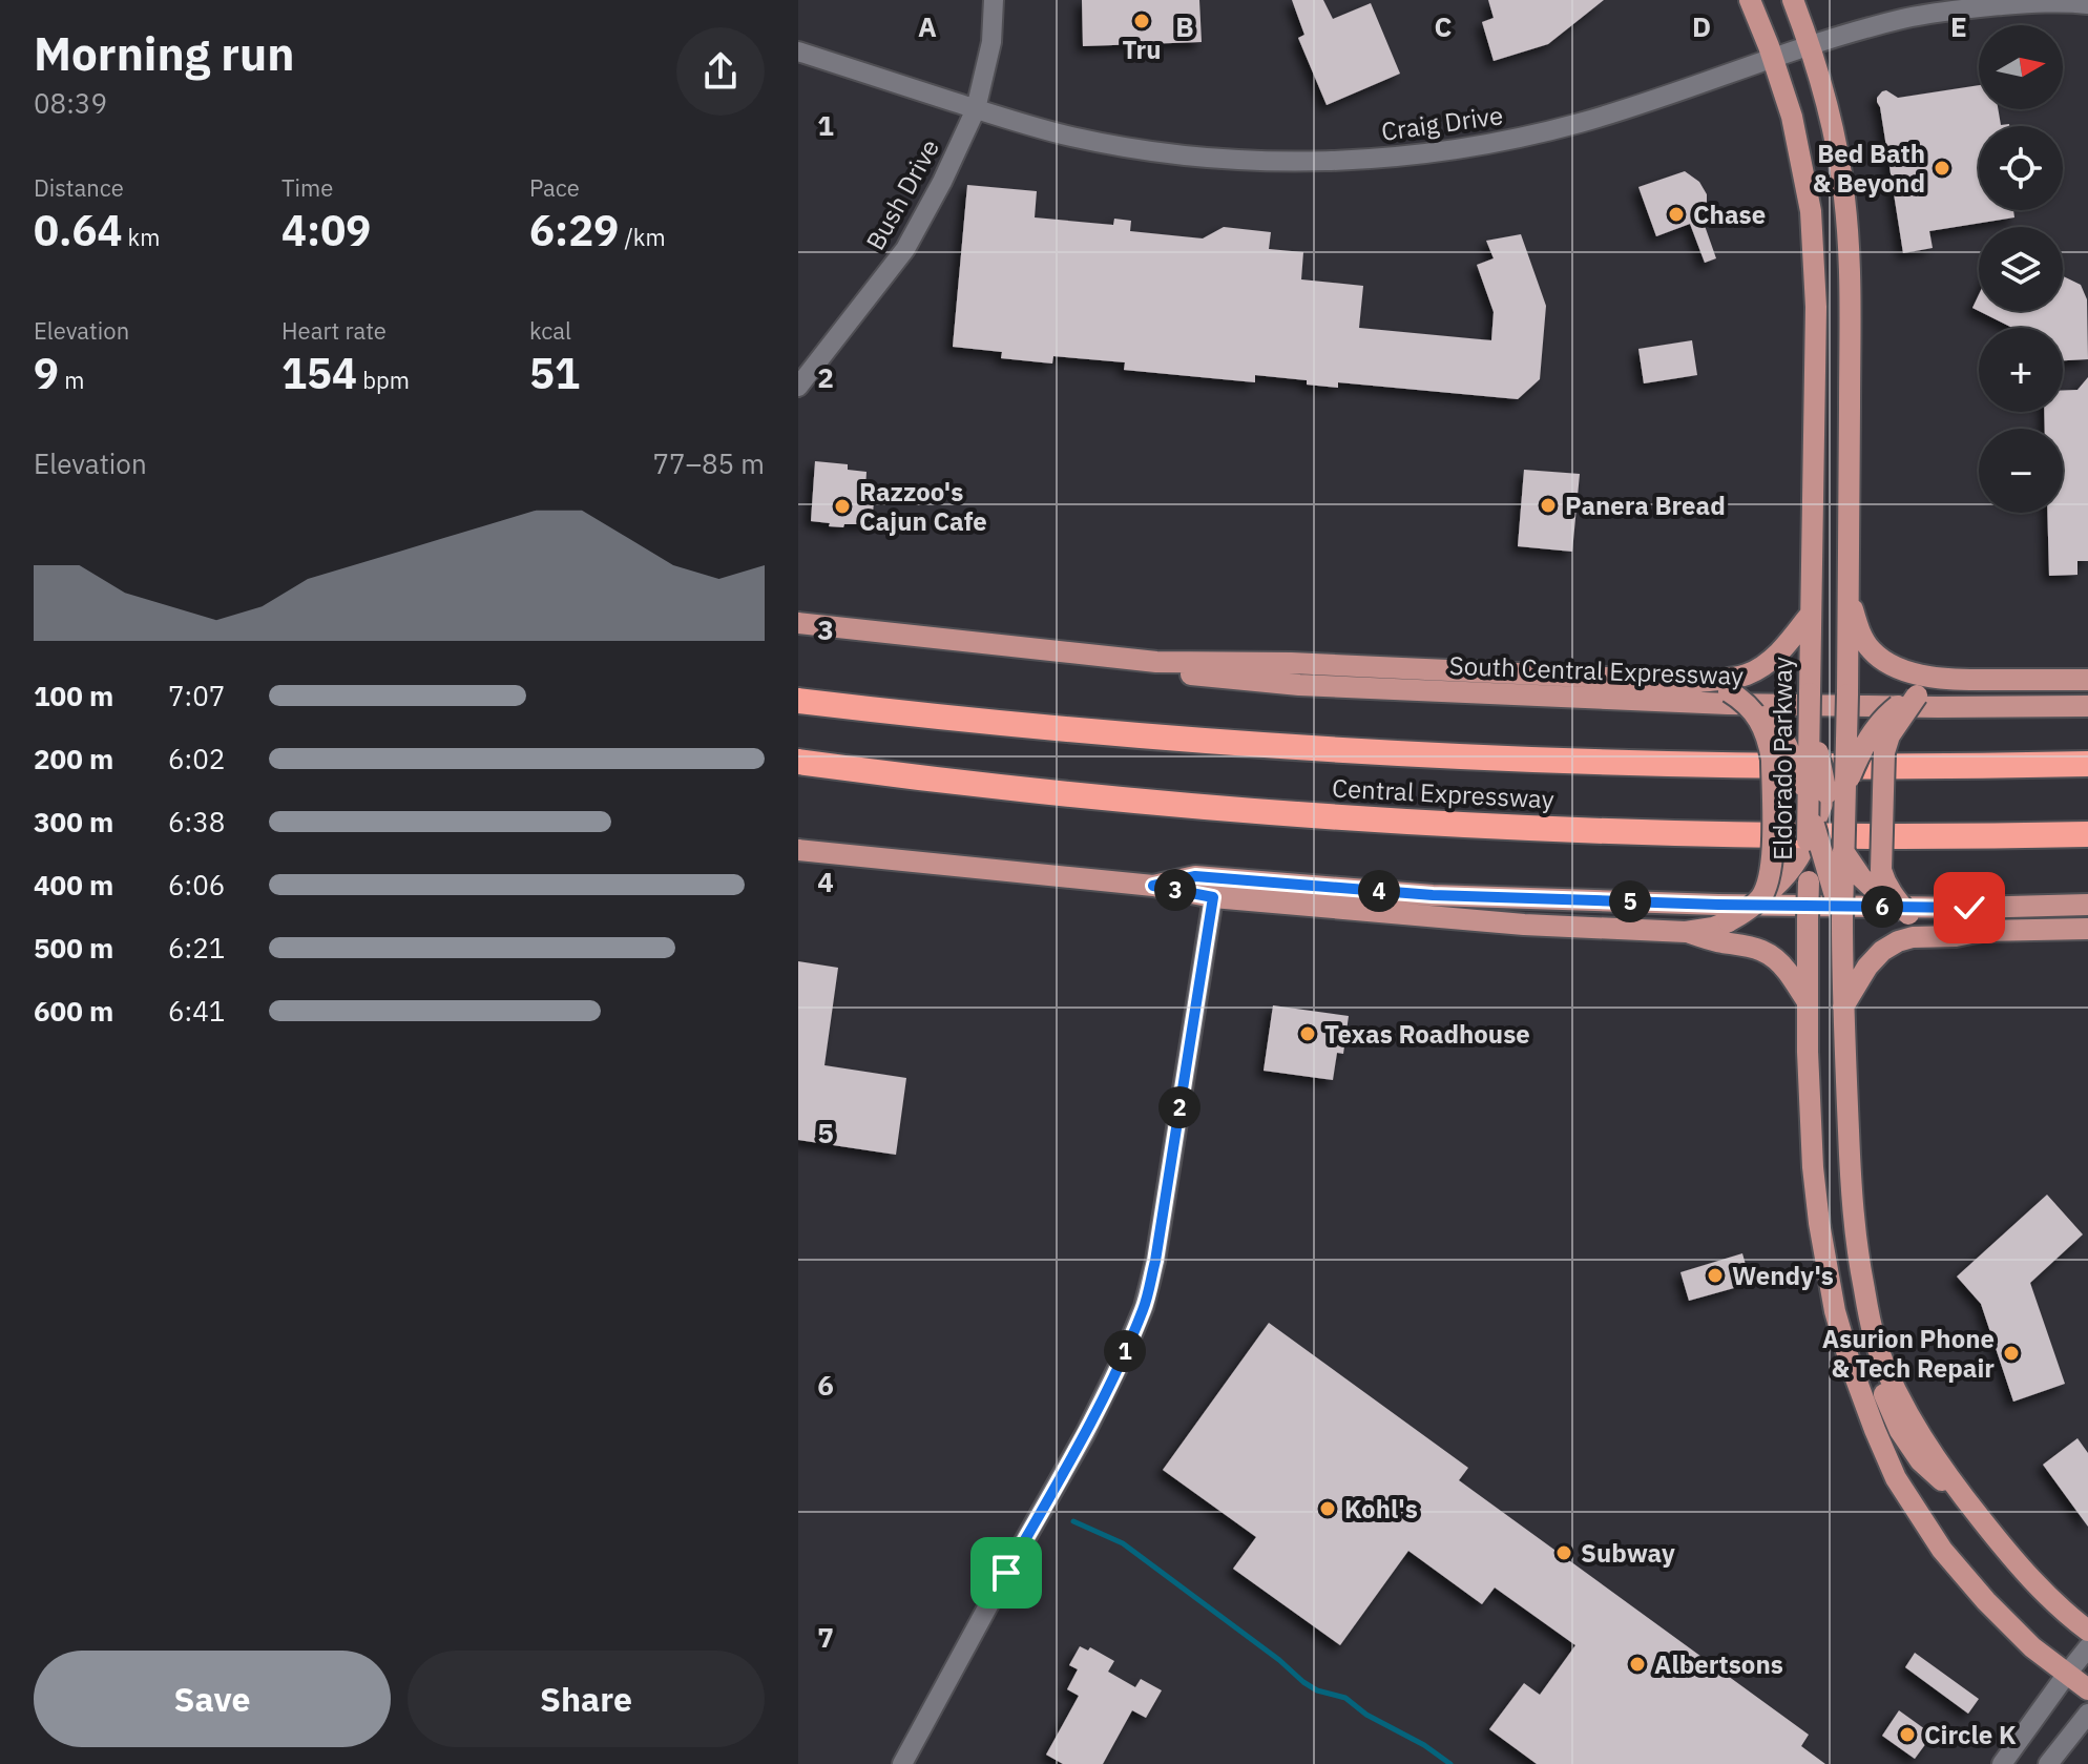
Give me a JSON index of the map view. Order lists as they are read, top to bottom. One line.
{"streets":{"highway":["Central Expressway"],"main road":["South Central Expressway","Eldorado Parkway"],"street":["Craig Drive","Bush Drive"]},"crossings":[["Craig Drive","Bush Drive"],["Craig Drive","Eldorado Parkway"]],"places":["Tru","Bed Bath & Beyond","Chase","Panera Bread","Razzoo's Cajun Cafe","Texas Roadhouse","Wendy's","Asurion Phone & Tech Repair","Kohl's","Subway","Albertsons","Circle K"],"north":"right","page":{"heading":["Morning run","08:39"],"map_buttons":["+","−"],"stats":[["Distance","0.64 km"],["Time","4:09"],["Pace","6:29 /km"],["Elevation","9 m"],["Heart rate","154 bpm"],["kcal","51"]],"chart":["Elevation","77–85 m"],"list":[{"name":"100 m","note":"7:07"},{"name":"200 m","note":"6:02"},{"name":"300 m","note":"6:38"},{"name":"400 m","note":"6:06"},{"name":"500 m","note":"6:21"},{"name":"600 m","note":"6:41"}],"pins":["3","4","5","6","2","1"],"buttons":["Save","Share"]},"grid":{"columns":["A","B","C","D","E"],"rows":["1","2","3","4","5","6","7"]}}
